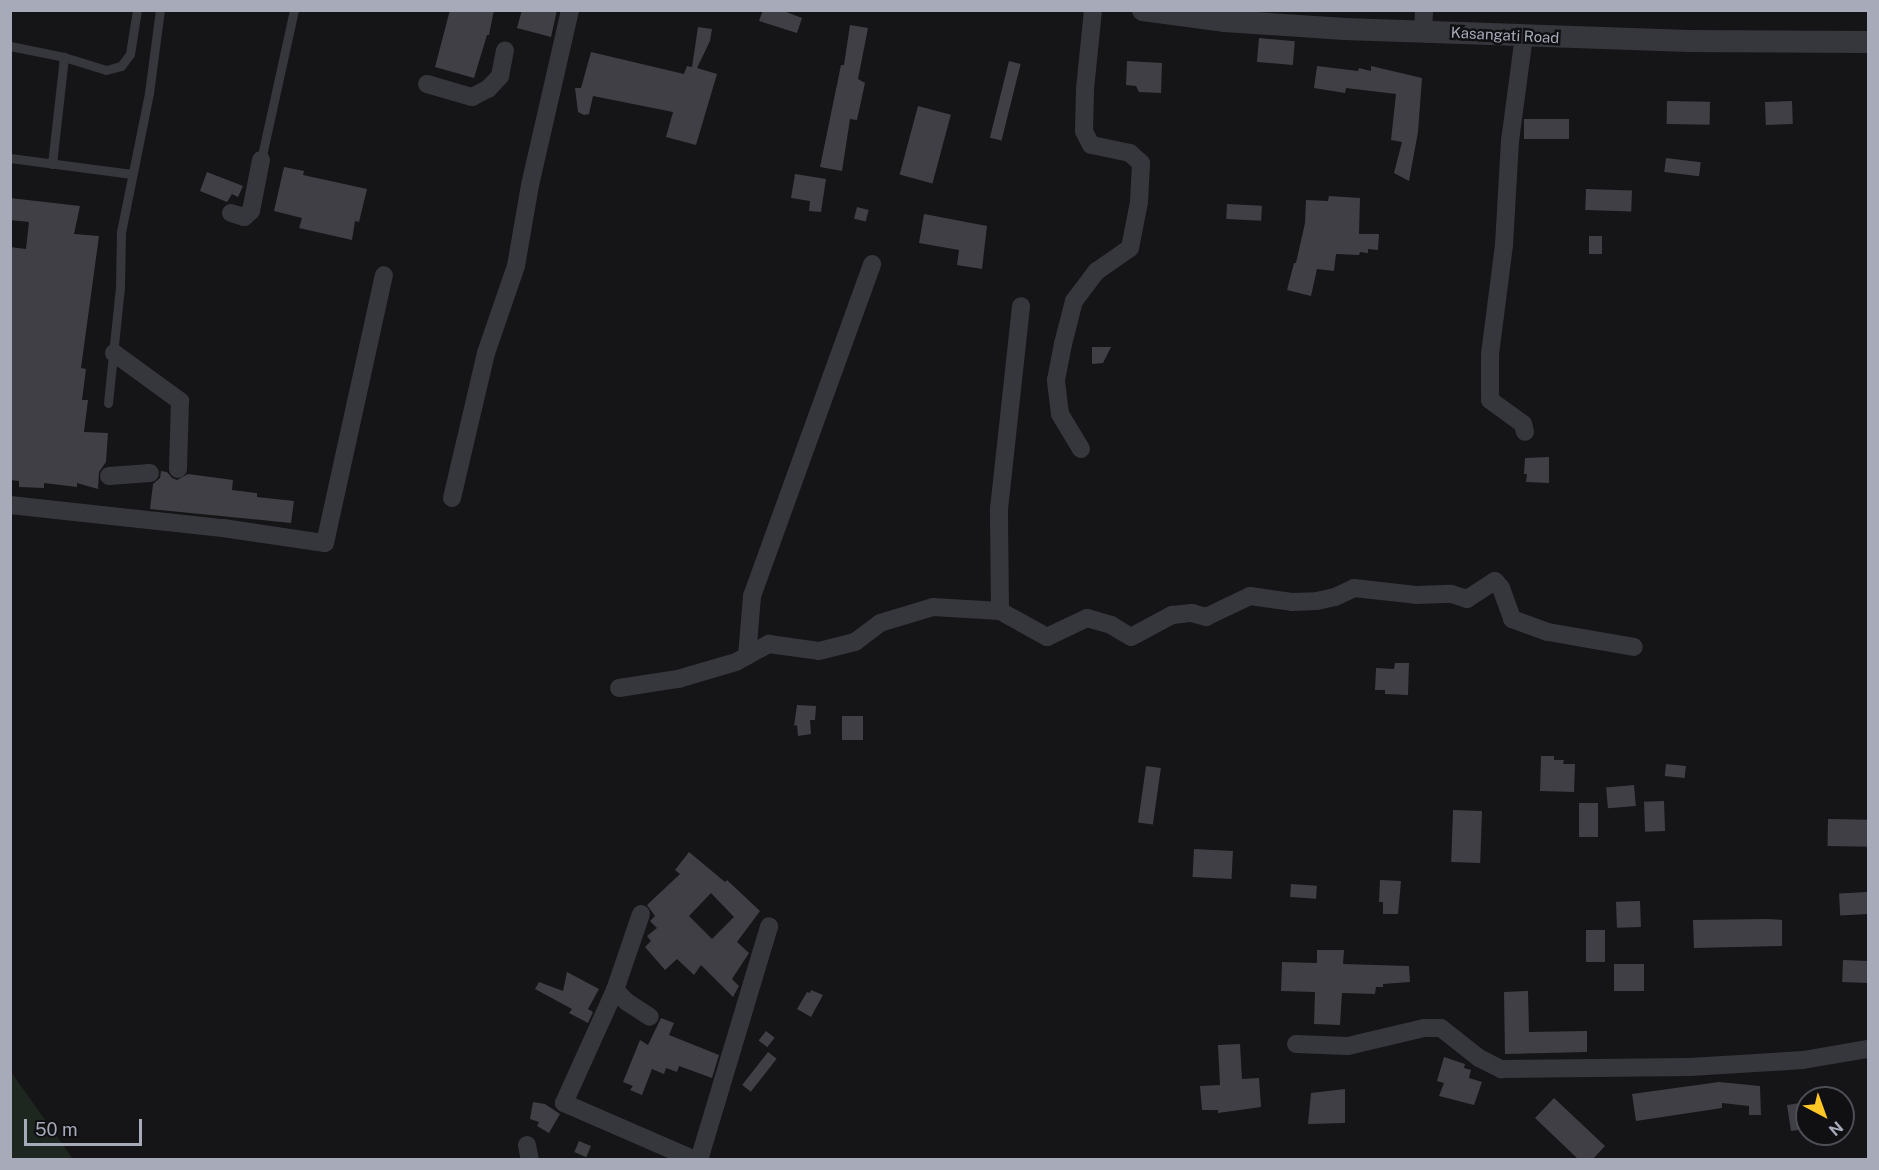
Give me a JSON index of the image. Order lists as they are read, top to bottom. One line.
{"streets":{"street":["Kasangati Road"]},"scale_bar":"50 m","north":"bottom right"}
